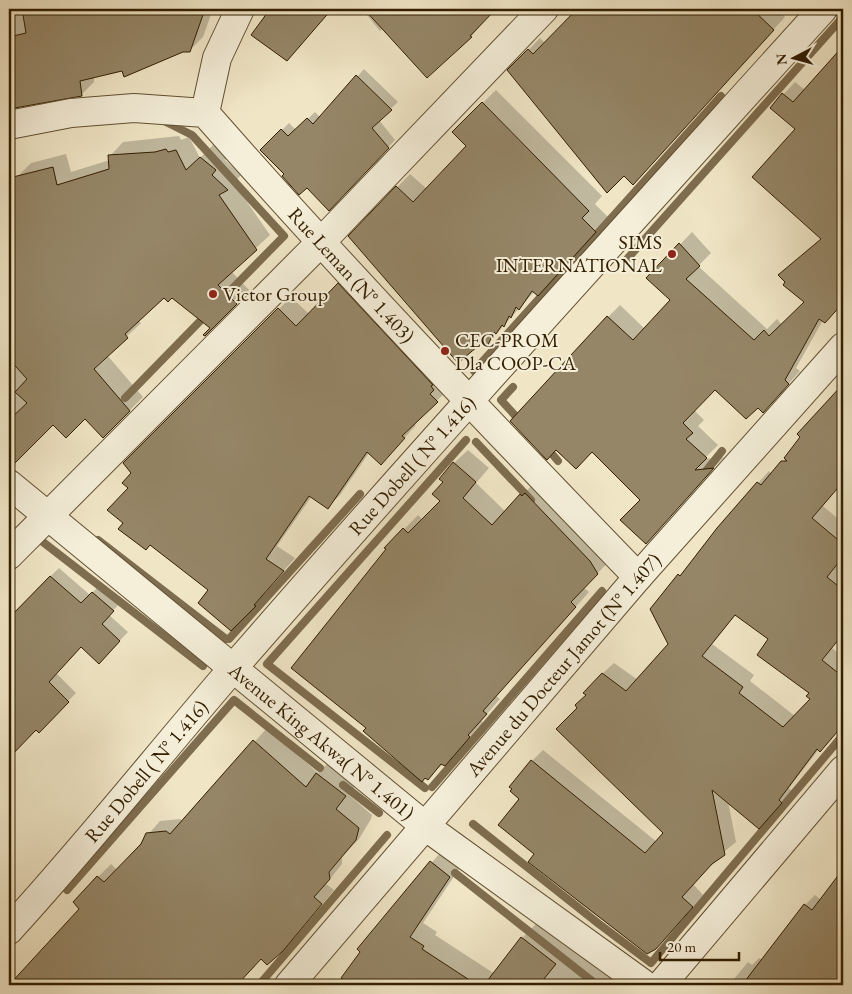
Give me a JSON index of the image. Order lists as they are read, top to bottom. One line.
{"streets":{"street":["Rue Leman (N° 1.403)","Rue Dobell ( N° 1.416)","Avenue du Docteur Jamot (N° 1.407)","Avenue King Akwa( N° 1.401)"]},"crossings":[["Rue Leman (N° 1.403)","Rue Dobell ( N° 1.416)"],["Rue Leman (N° 1.403)","Avenue du Docteur Jamot (N° 1.407)"],["Rue Dobell ( N° 1.416)","Avenue King Akwa( N° 1.401)"],["Avenue du Docteur Jamot (N° 1.407)","Avenue King Akwa( N° 1.401)"]],"places":["SIMS INTERNATIONAL","Victor Group","CEC-PROM Dla COOP-CA"],"scale_bar":"20 m","north":"left"}
